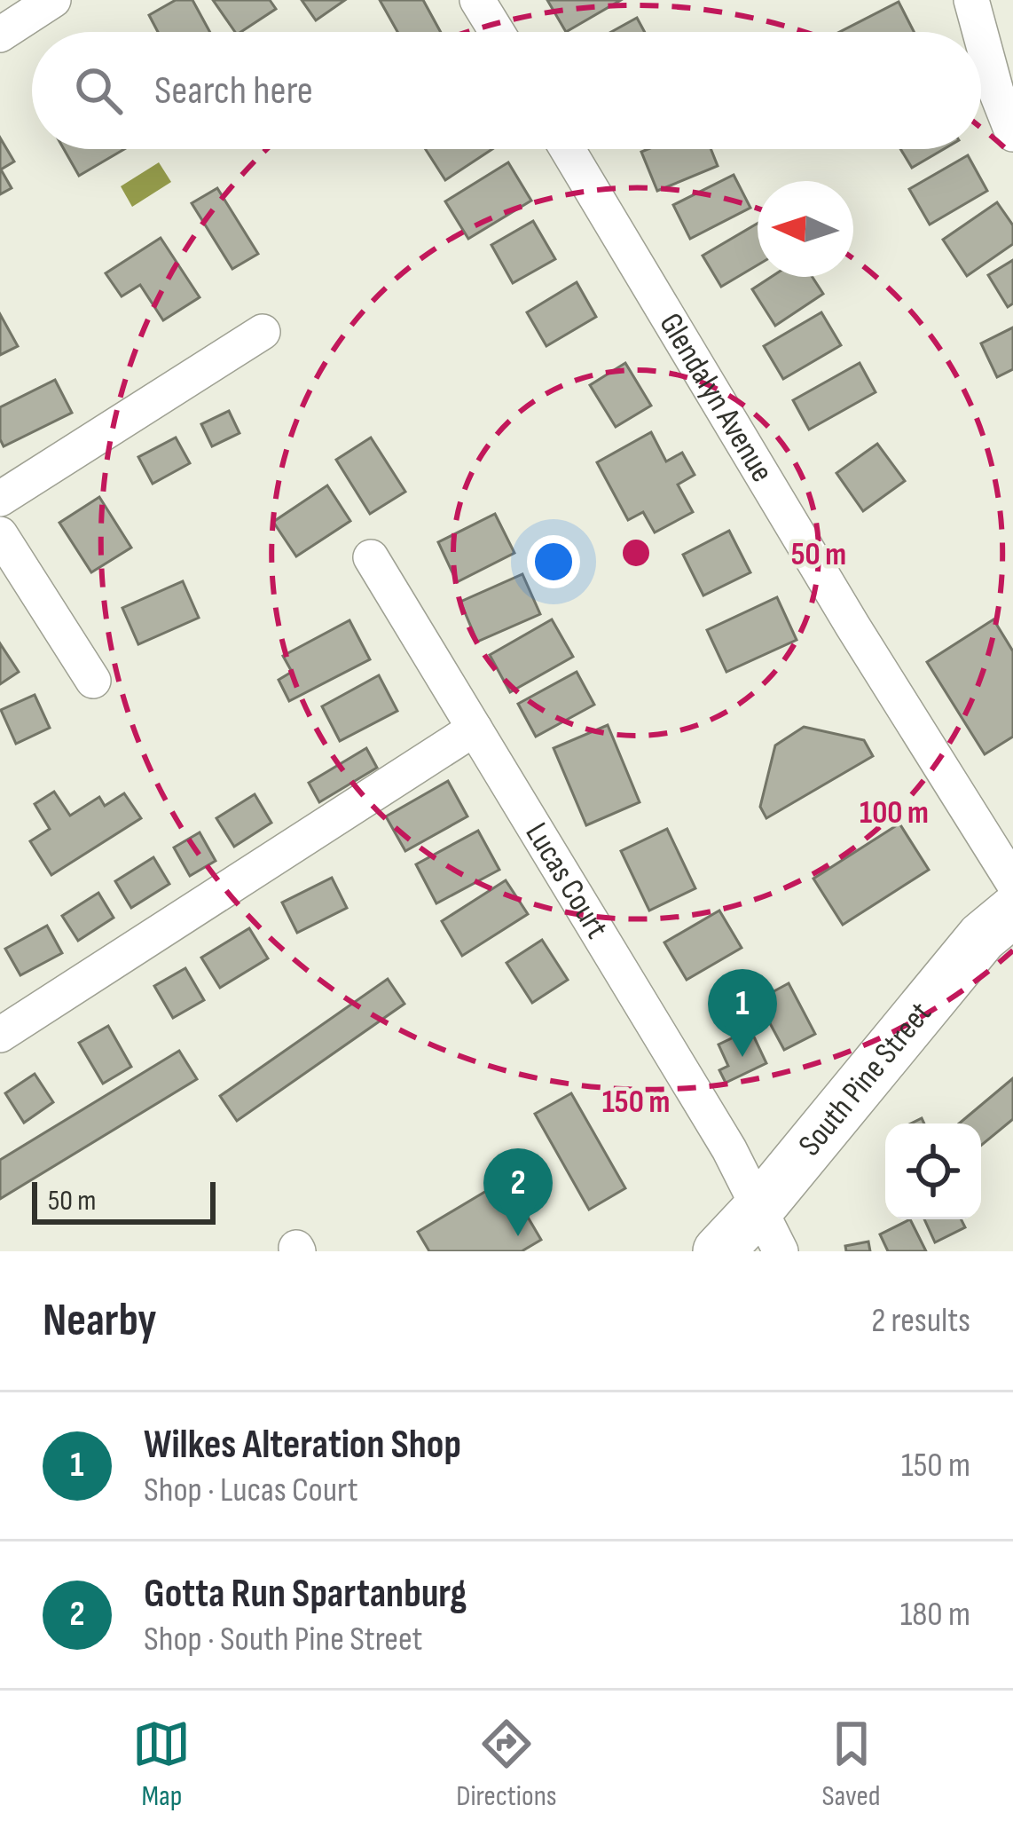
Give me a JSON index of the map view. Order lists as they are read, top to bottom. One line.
{"streets":{"highway":["South Pine Street"],"street":["Glendalyn Avenue","Lucas Court"]},"crossings":[["Lucas Court","South Pine Street"]],"scale_bar":"50 m","north":"left","page":{"search":"Search here","pins":["1","2"],"scale":"50 m","heading":["Nearby","2 results"],"list":[{"mark":"1","name":"Wilkes Alteration Shop","note":"Shop · Lucas Court","value":"150 m"},{"mark":"2","name":"Gotta Run Spartanburg","note":"Shop · South Pine Street","value":"180 m"}],"nav":["Map","Directions","Saved"]},"rings":["50 m","100 m","150 m"]}
